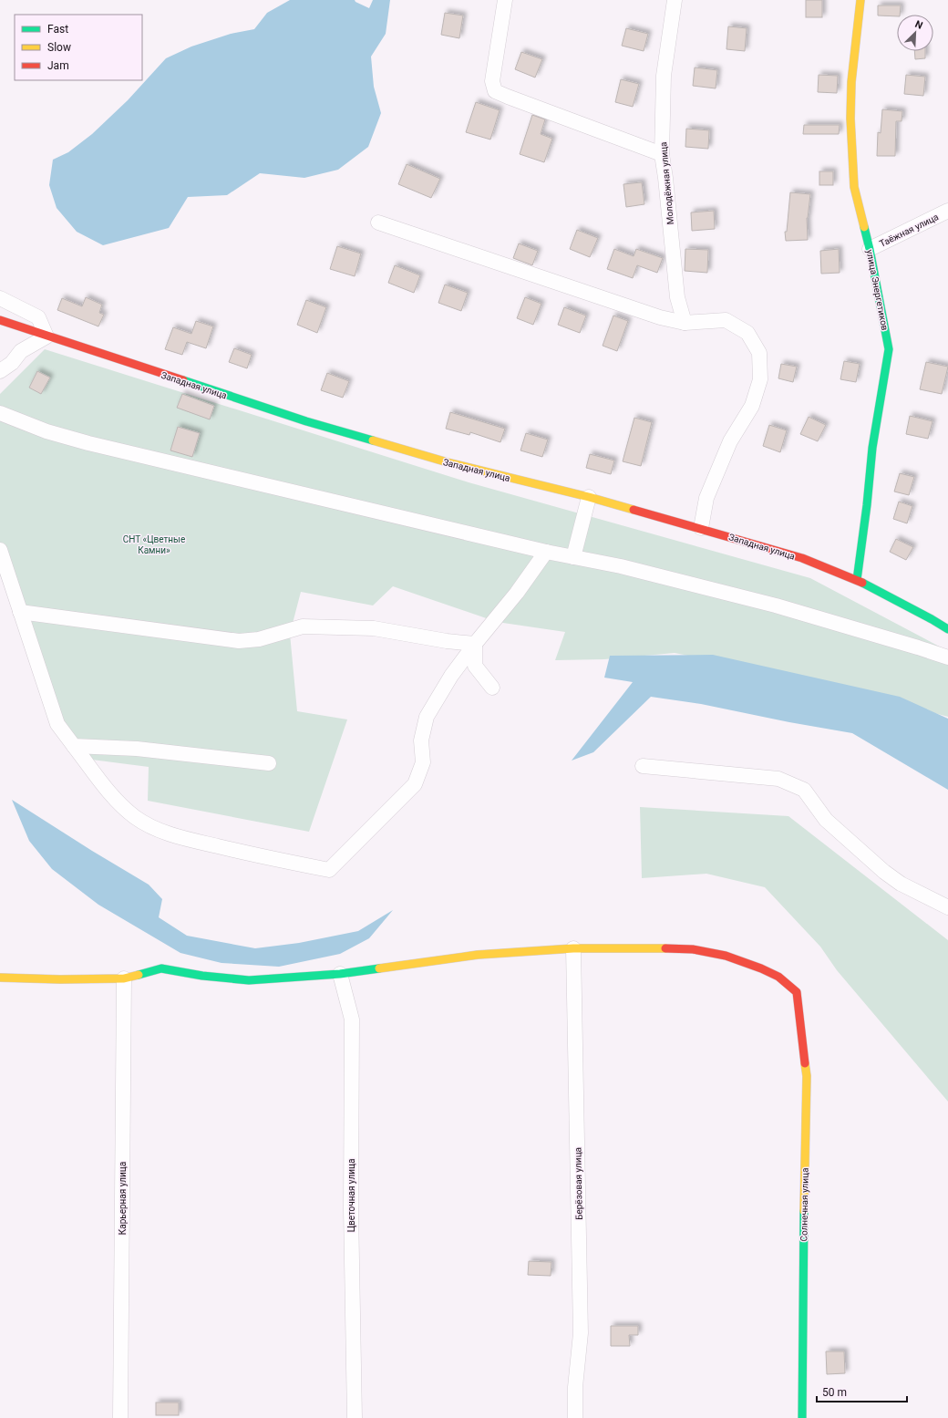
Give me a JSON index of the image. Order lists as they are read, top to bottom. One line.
{"streets":{"street":["Молодёжная улица","Таёжная улица","улица Энергетиков","Западная улица","Берёзовая улица","Цветочная улица","Карьерная улица","Солнечная улица"]},"crossings":[["Таёжная улица","улица Энергетиков"],["улица Энергетиков","Западная улица"],["Берёзовая улица","Солнечная улица"]],"parks":["СНТ «Цветные Камни»"],"legend":["Fast","Slow","Jam"],"scale_bar":"50 m","north":"top right"}
